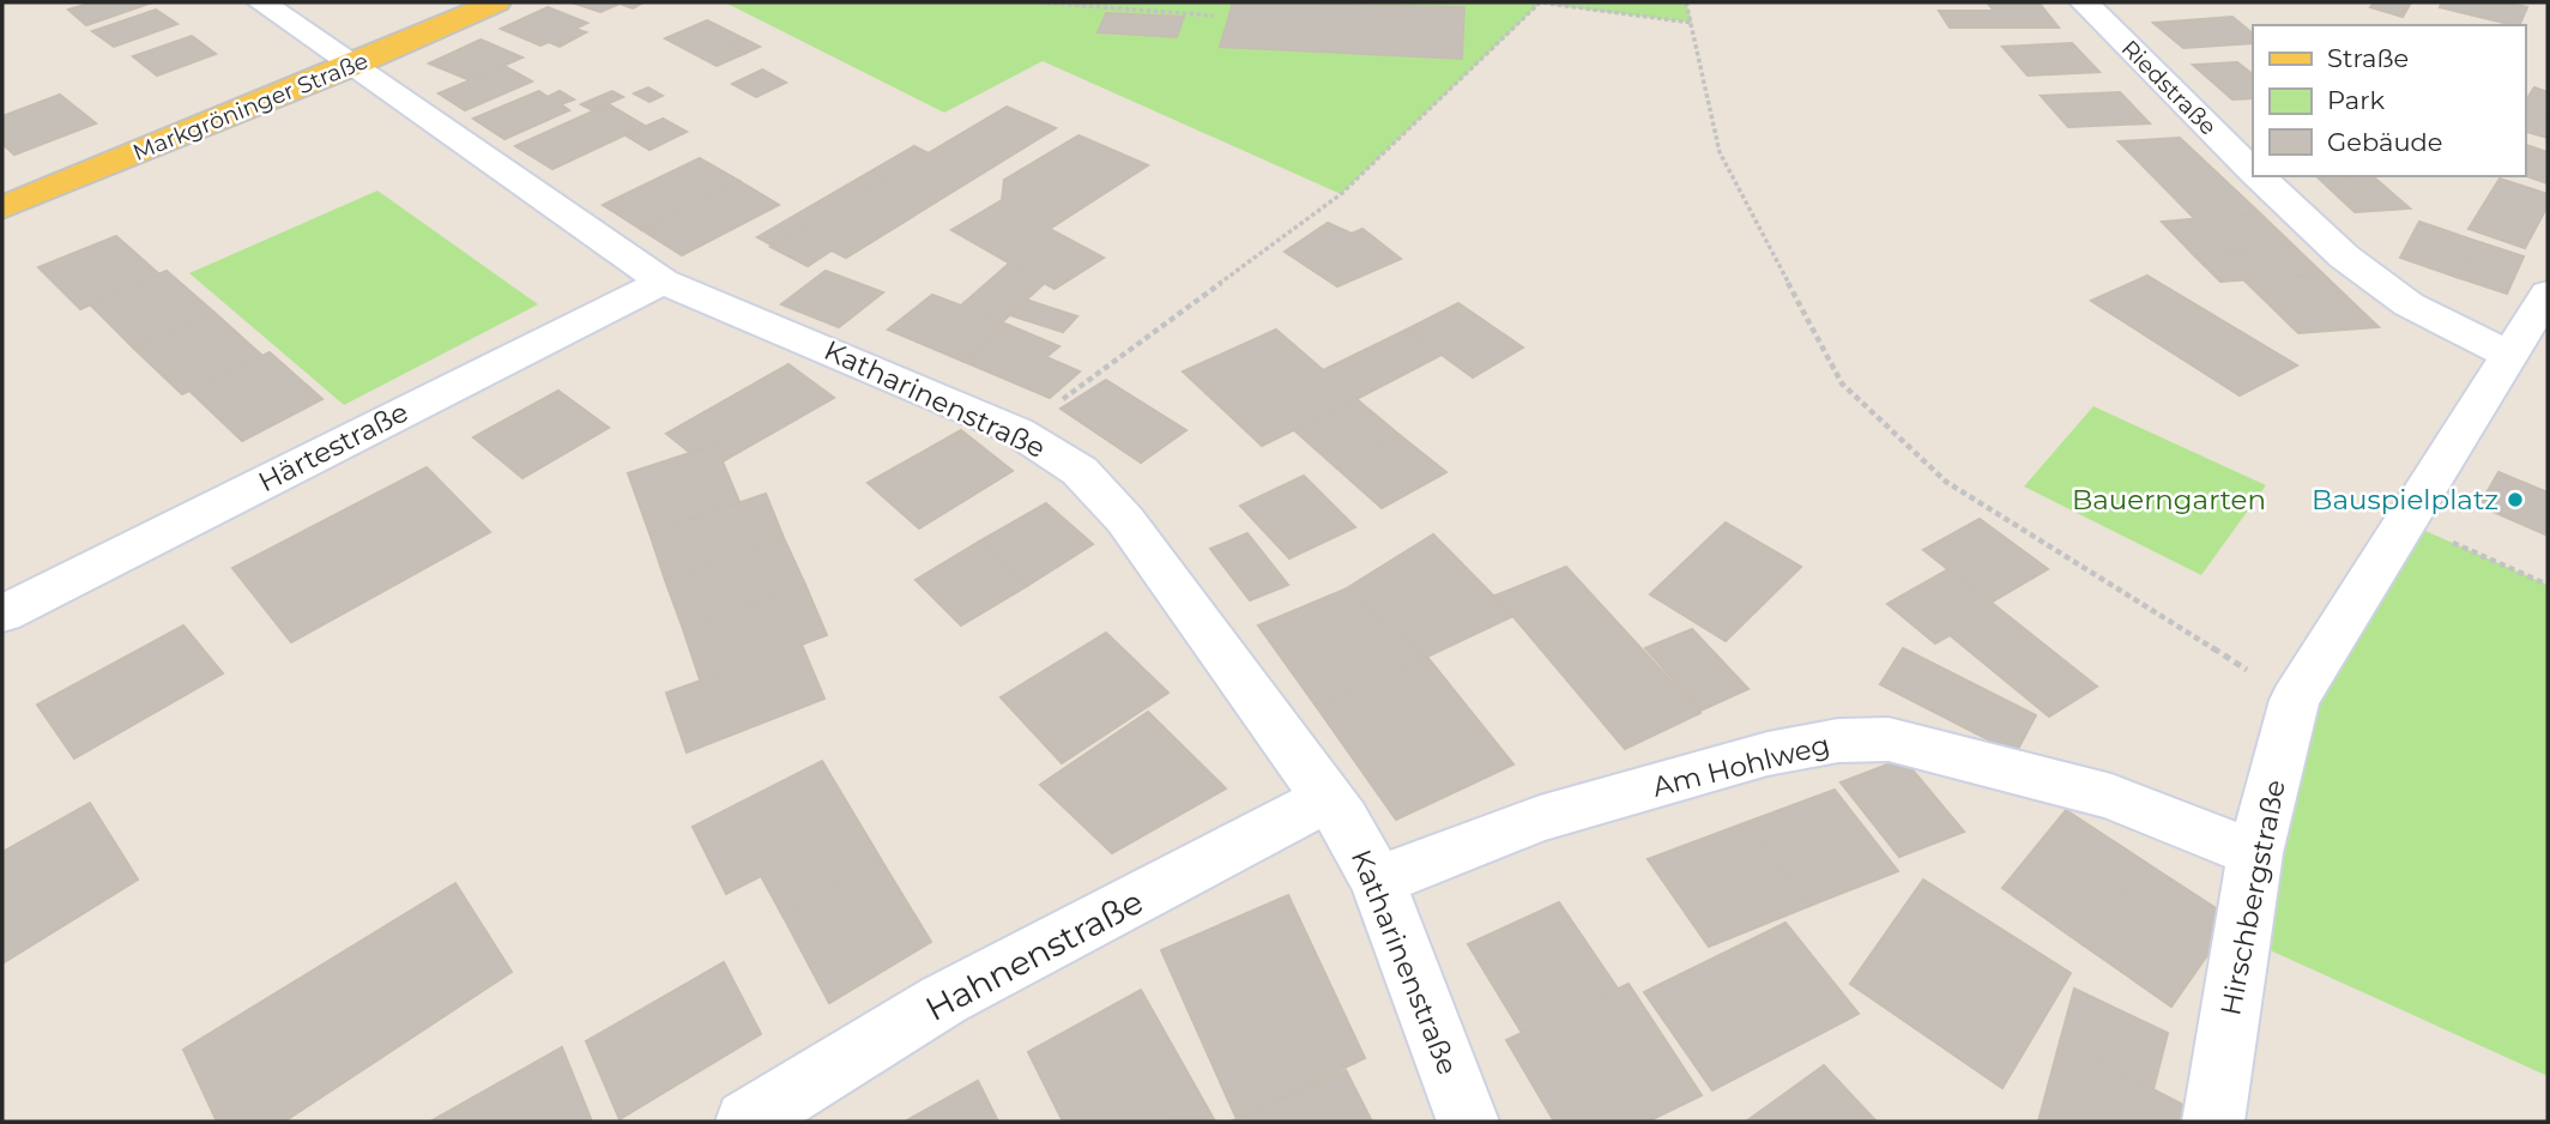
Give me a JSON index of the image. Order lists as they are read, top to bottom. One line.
{"streets":{"main road":["Markgröninger Straße"],"street":["Riedstraße","Katharinenstraße","Härtestraße","Am Hohlweg","Hirschbergstraße","Hahnenstraße"]},"crossings":[["Riedstraße","Hirschbergstraße"],["Markgröninger Straße","Katharinenstraße"],["Katharinenstraße","Härtestraße"],["Katharinenstraße","Am Hohlweg"],["Katharinenstraße","Hahnenstraße"],["Am Hohlweg","Hirschbergstraße"]],"parks":["Bauerngarten"],"places":["Bauspielplatz"],"legend":["Straße","Park","Gebäude"]}
